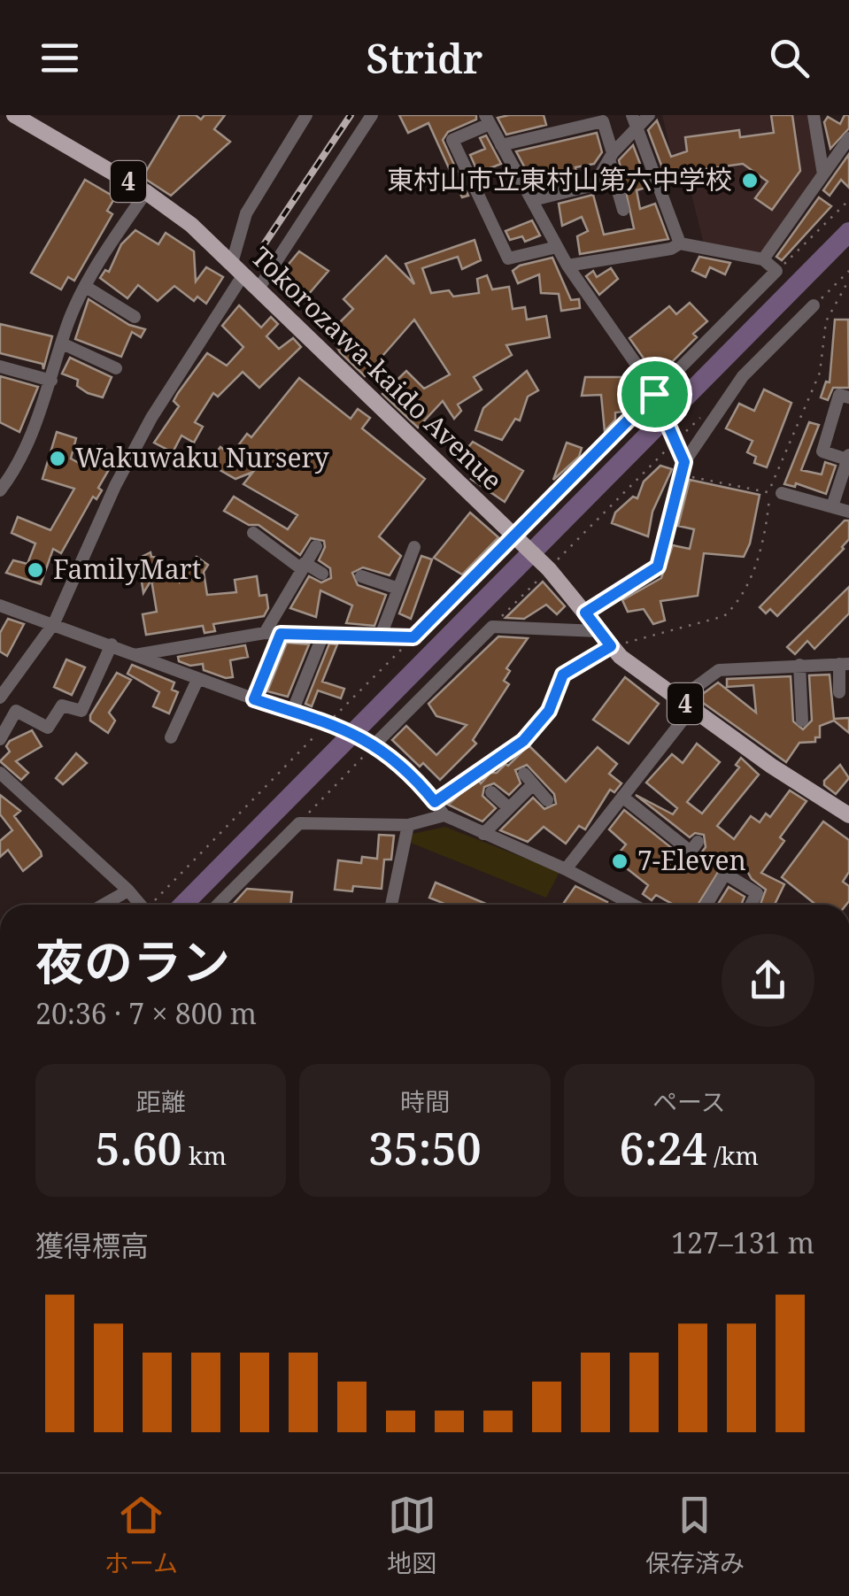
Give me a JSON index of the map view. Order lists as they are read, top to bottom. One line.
{"streets":{"main road":["4","Tokorozawa-kaido Avenue"]},"places":["東村山市立東村山第六中学校","Wakuwaku Nursery","FamilyMart","7-Eleven"],"page":{"header":"Stridr","heading":["夜のラン","20:36 · 7 × 800 m"],"stats":[["距離","5.60 km"],["時間","35:50"],["ペース","6:24 /km"]],"chart":["獲得標高","127–131 m"],"tabs":["ホーム","地図","保存済み"]}}
